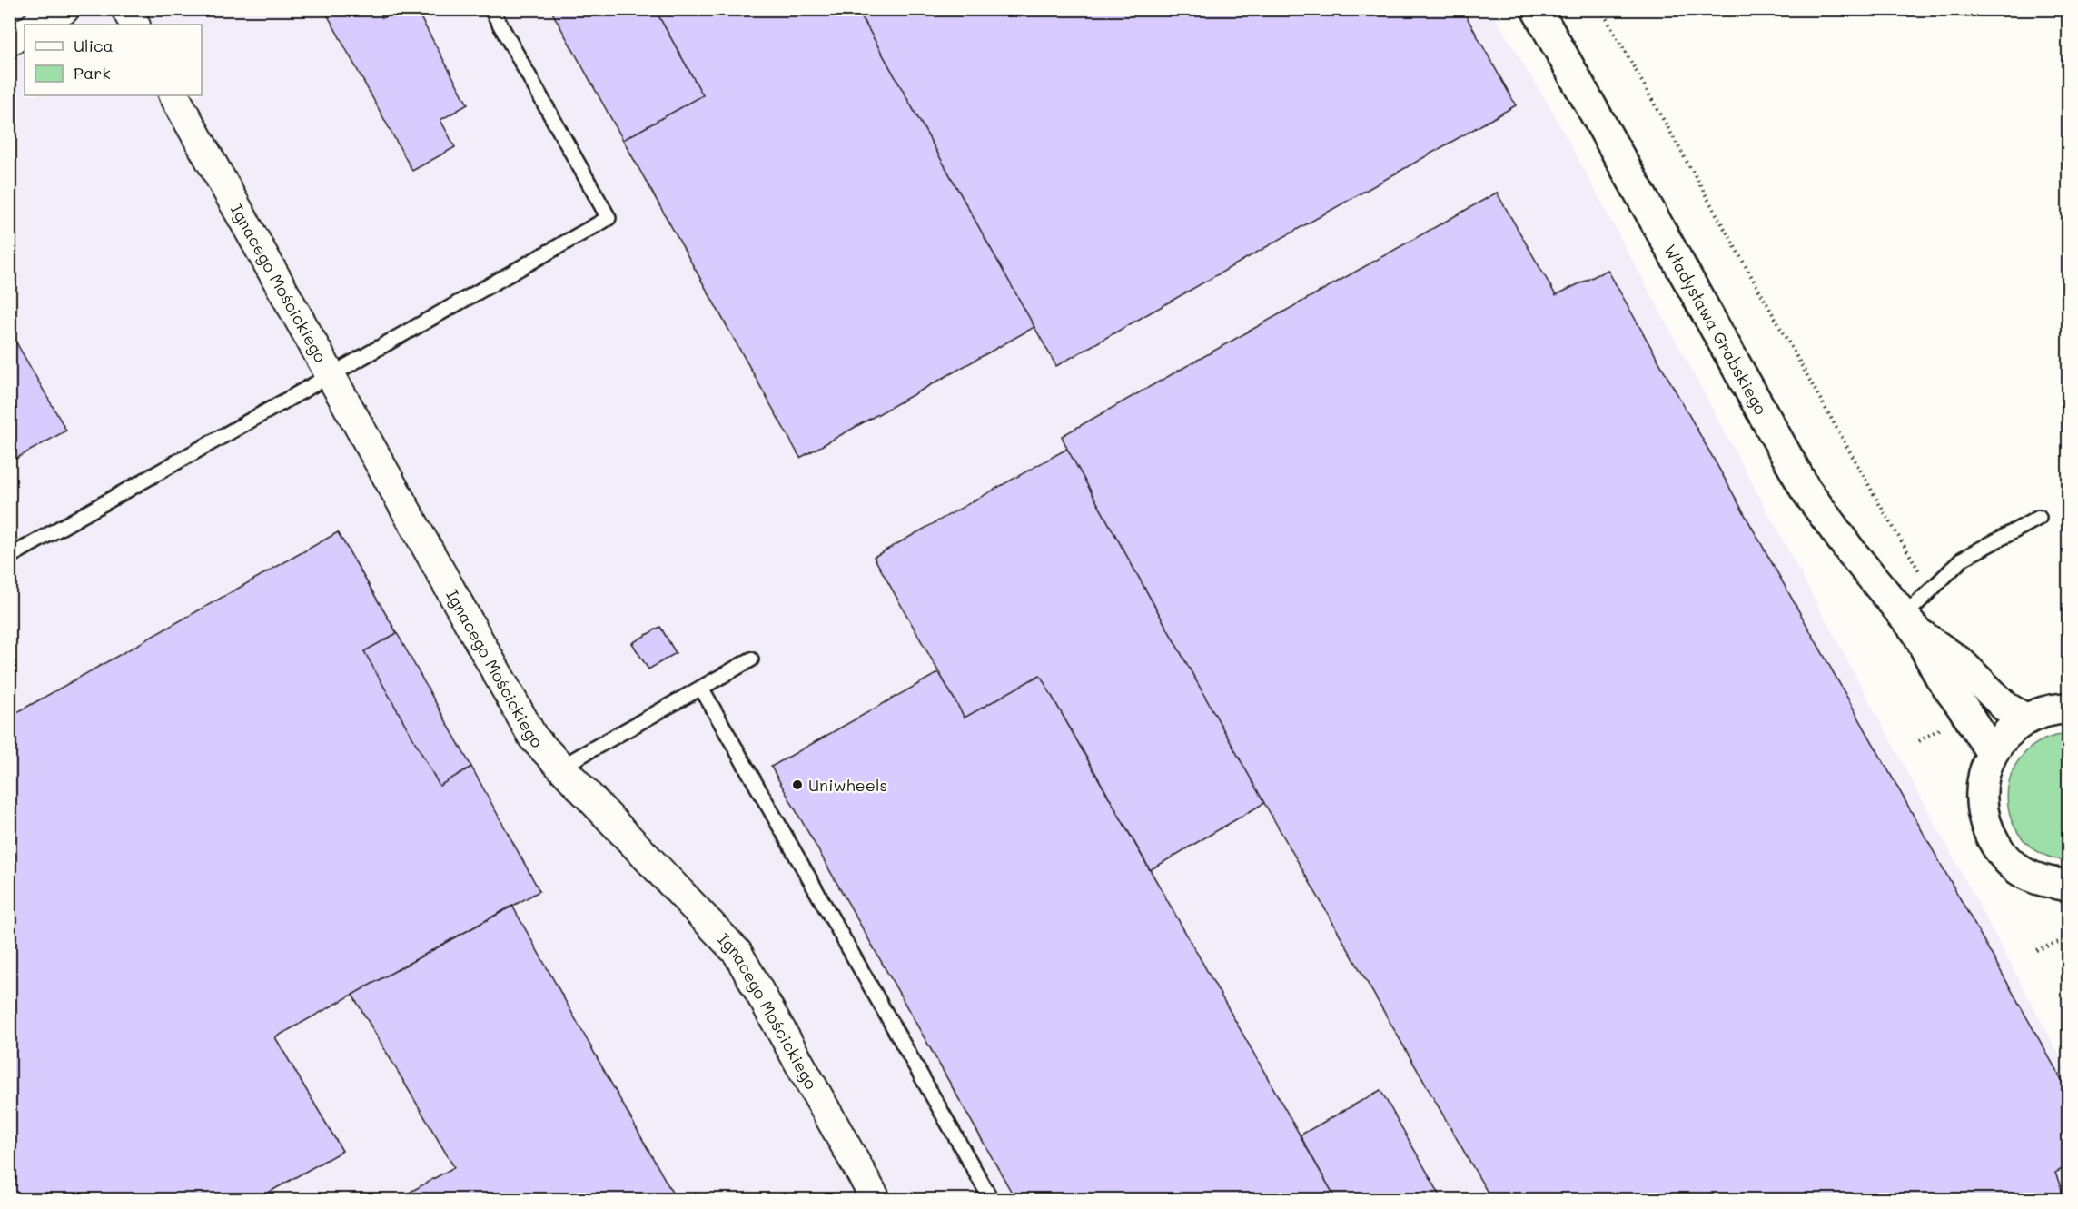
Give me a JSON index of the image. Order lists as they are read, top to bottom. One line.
{"streets":{"street":["Ignacego Mościckiego","Władysława Grabskiego"]},"places":["Uniwheels"],"legend":["Ulica","Park"]}
